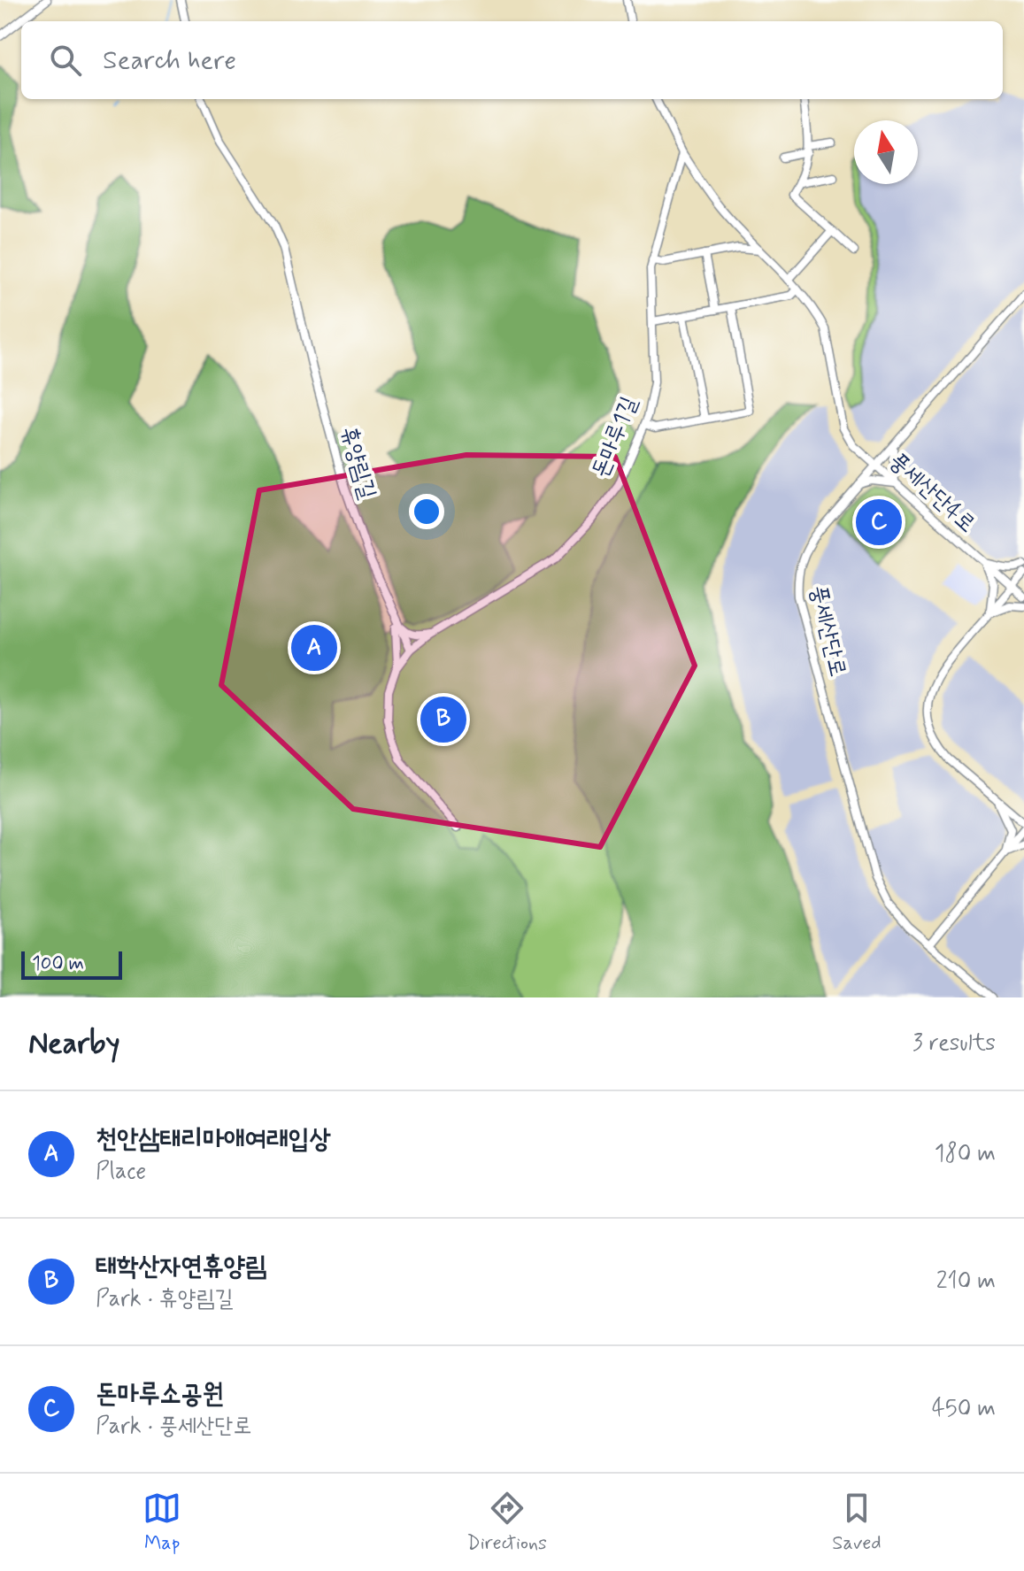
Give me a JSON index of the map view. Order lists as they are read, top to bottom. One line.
{"streets":{"street":["돈마루1길","휴양림길","풍세산단4로","풍세산단로"]},"crossings":[["돈마루1길","휴양림길"],["돈마루1길","풍세산단4로"],["풍세산단4로","풍세산단로"]],"scale_bar":"100 m","north":"top","page":{"search":"Search here","pins":["C","A","B"],"scale":"100 m","heading":["Nearby","3 results"],"list":[{"mark":"A","name":"천안삼태리마애여래입상","note":"Place","value":"180 m"},{"mark":"B","name":"태학산자연휴양림","note":"Park · 휴양림길","value":"210 m"},{"mark":"C","name":"돈마루소공원","note":"Park · 풍세산단로","value":"450 m"}],"nav":["Map","Directions","Saved"]}}
